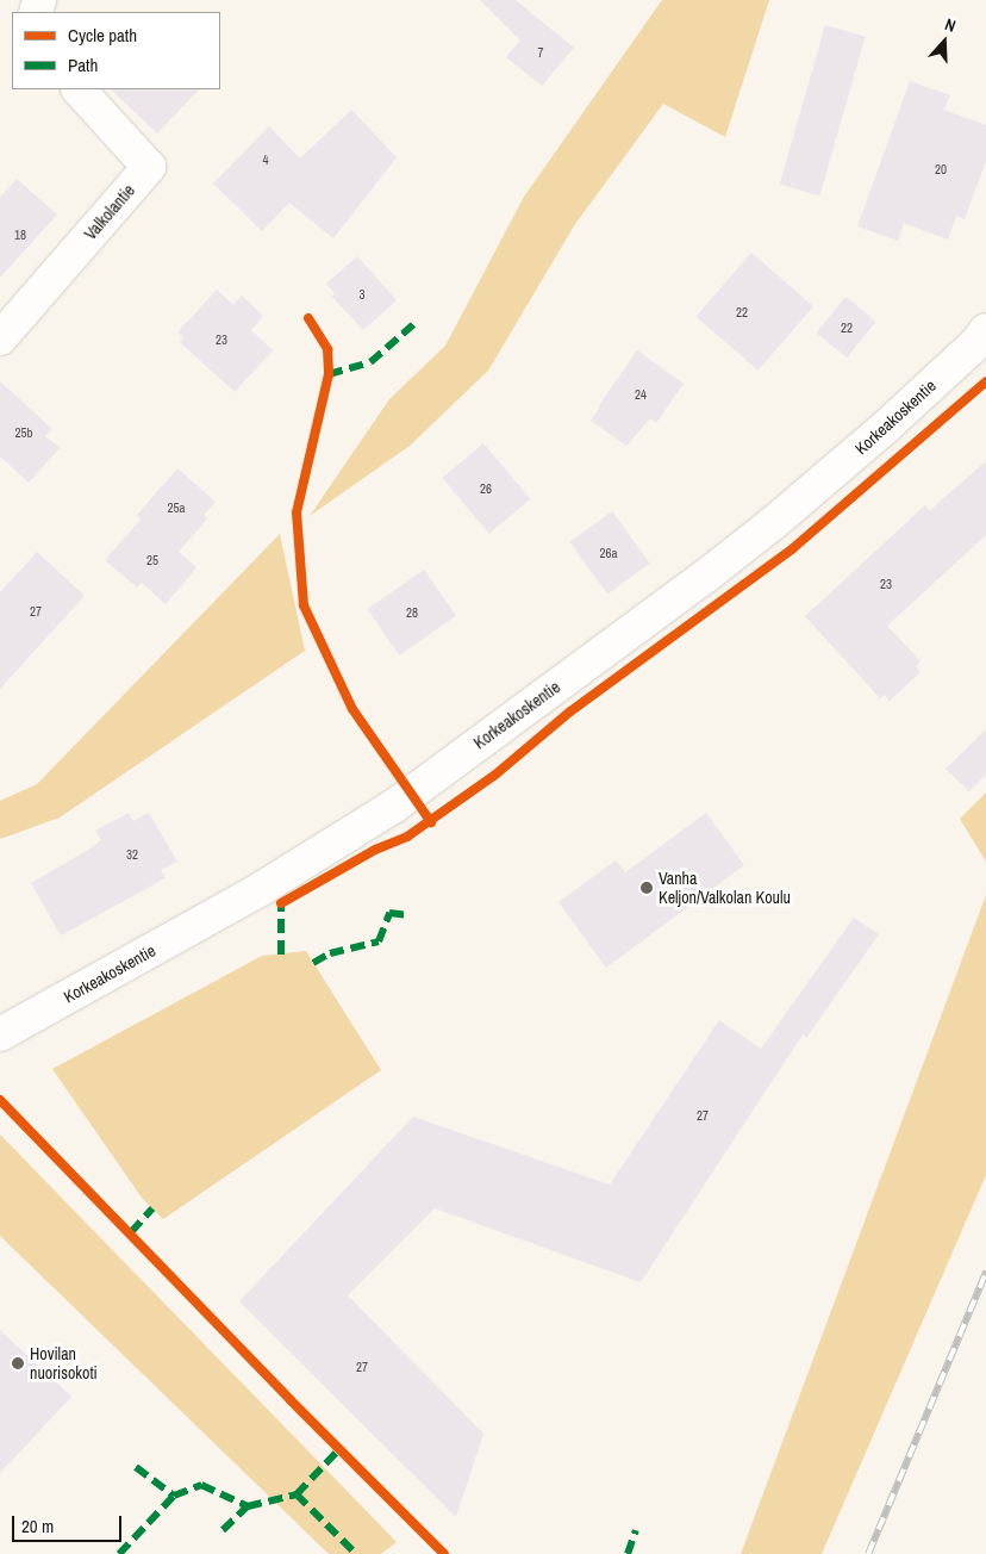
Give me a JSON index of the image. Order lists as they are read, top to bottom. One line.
{"streets":{"street":["Valkolantie","Korkeakoskentie"]},"places":["Vanha Keljon/Valkolan Koulu","Hovilan nuorisokoti"],"house_numbers":["7","4","20","18","3","22","22","23","24","25b","26","25a","26a","25","23","27","28","32","27","27"],"legend":["Cycle path","Path"],"scale_bar":"20 m","north":"top"}
